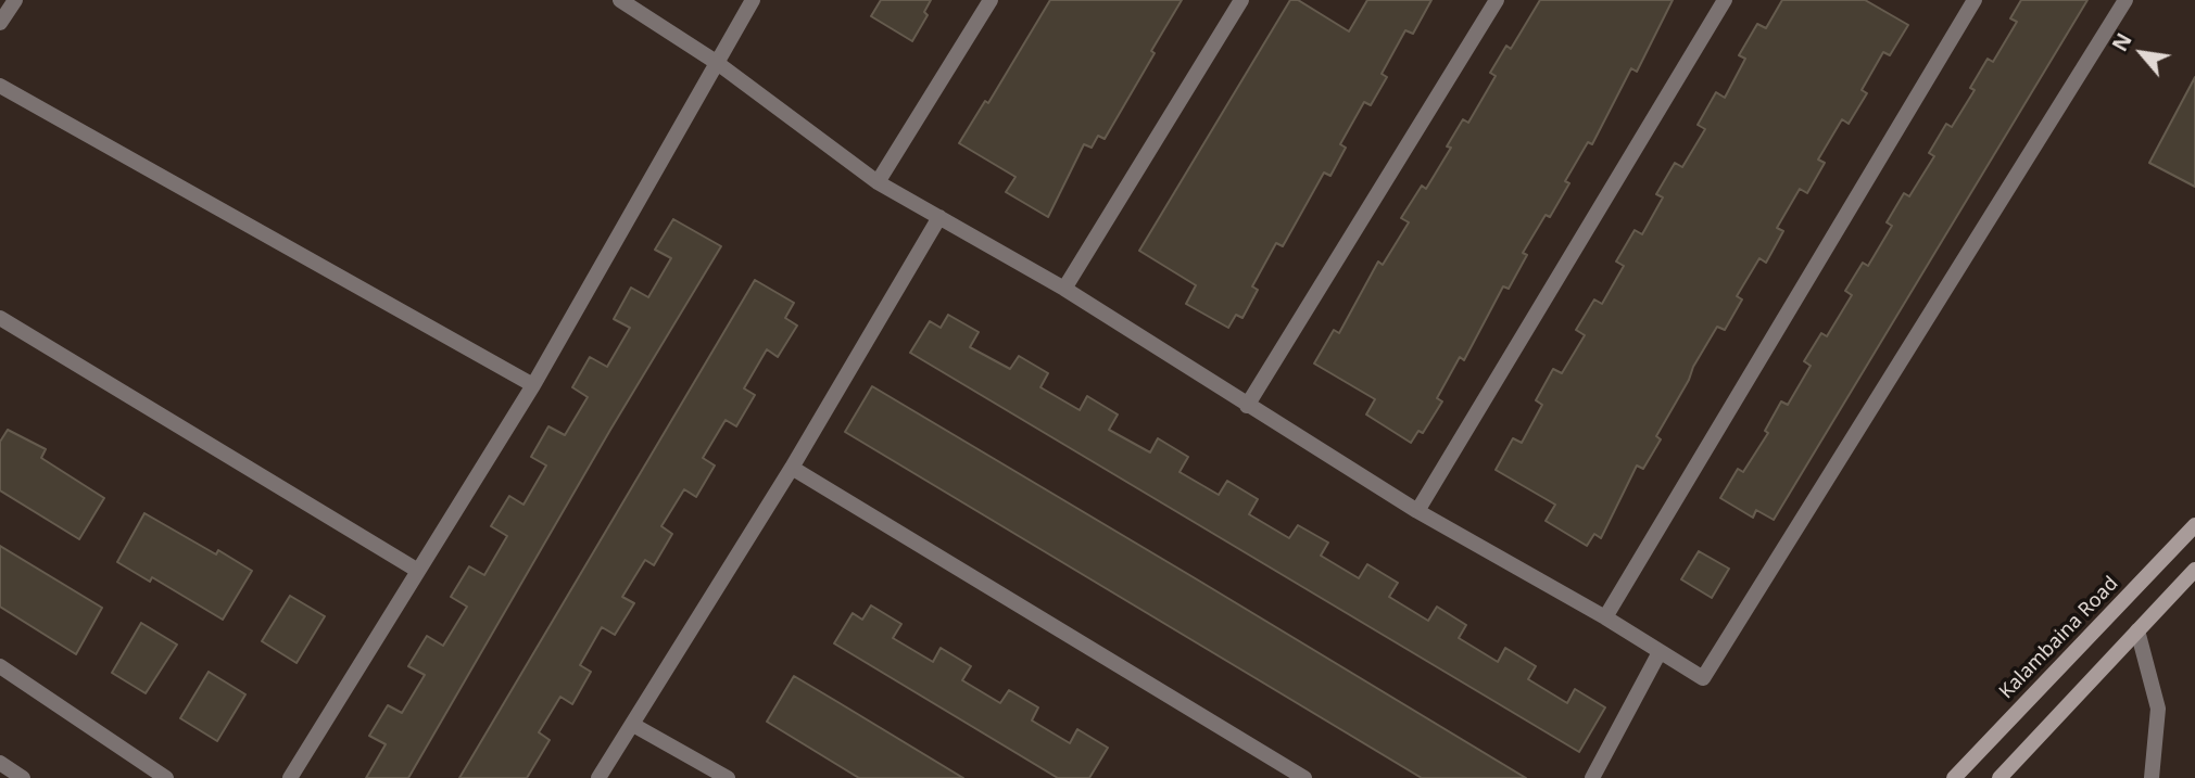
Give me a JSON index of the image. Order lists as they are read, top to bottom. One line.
{"streets":{"main road":["Kalambaina Road"]},"north":"top left"}
